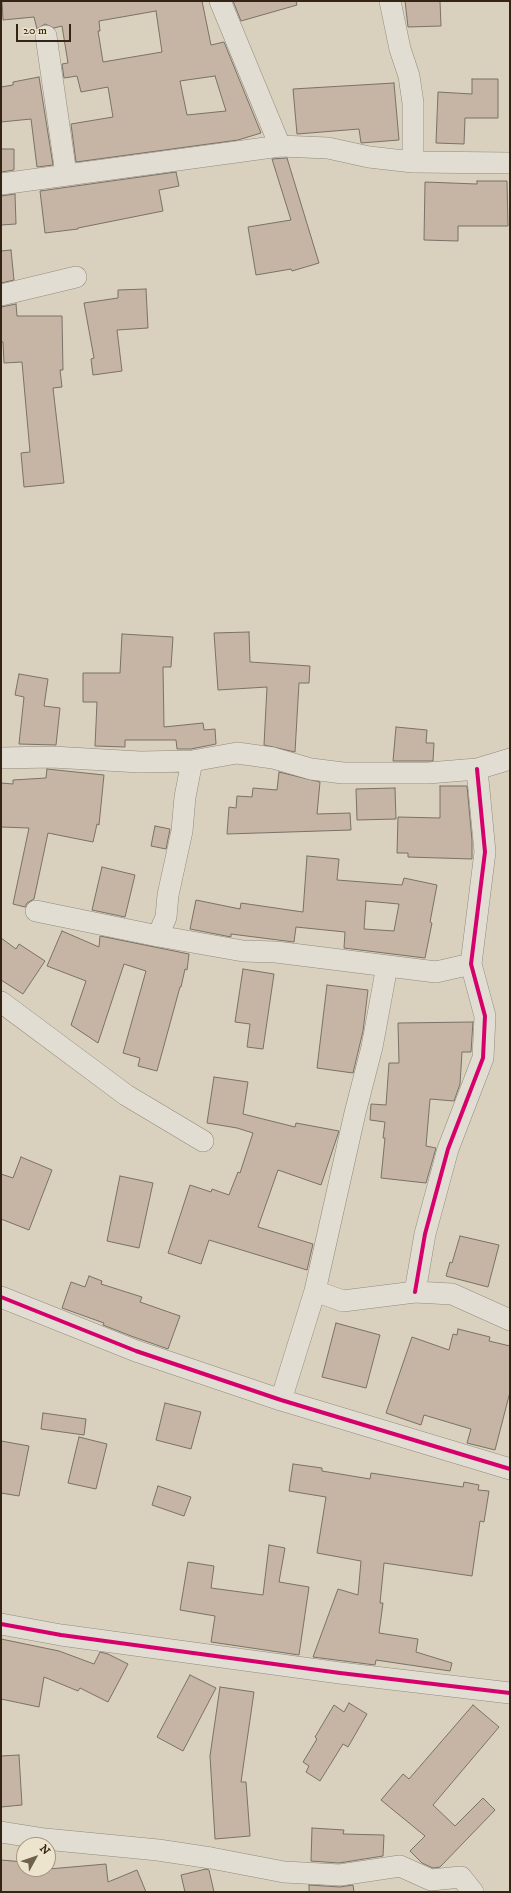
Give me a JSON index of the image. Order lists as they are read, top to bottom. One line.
{"scale_bar":"20 m","north":"top right"}
